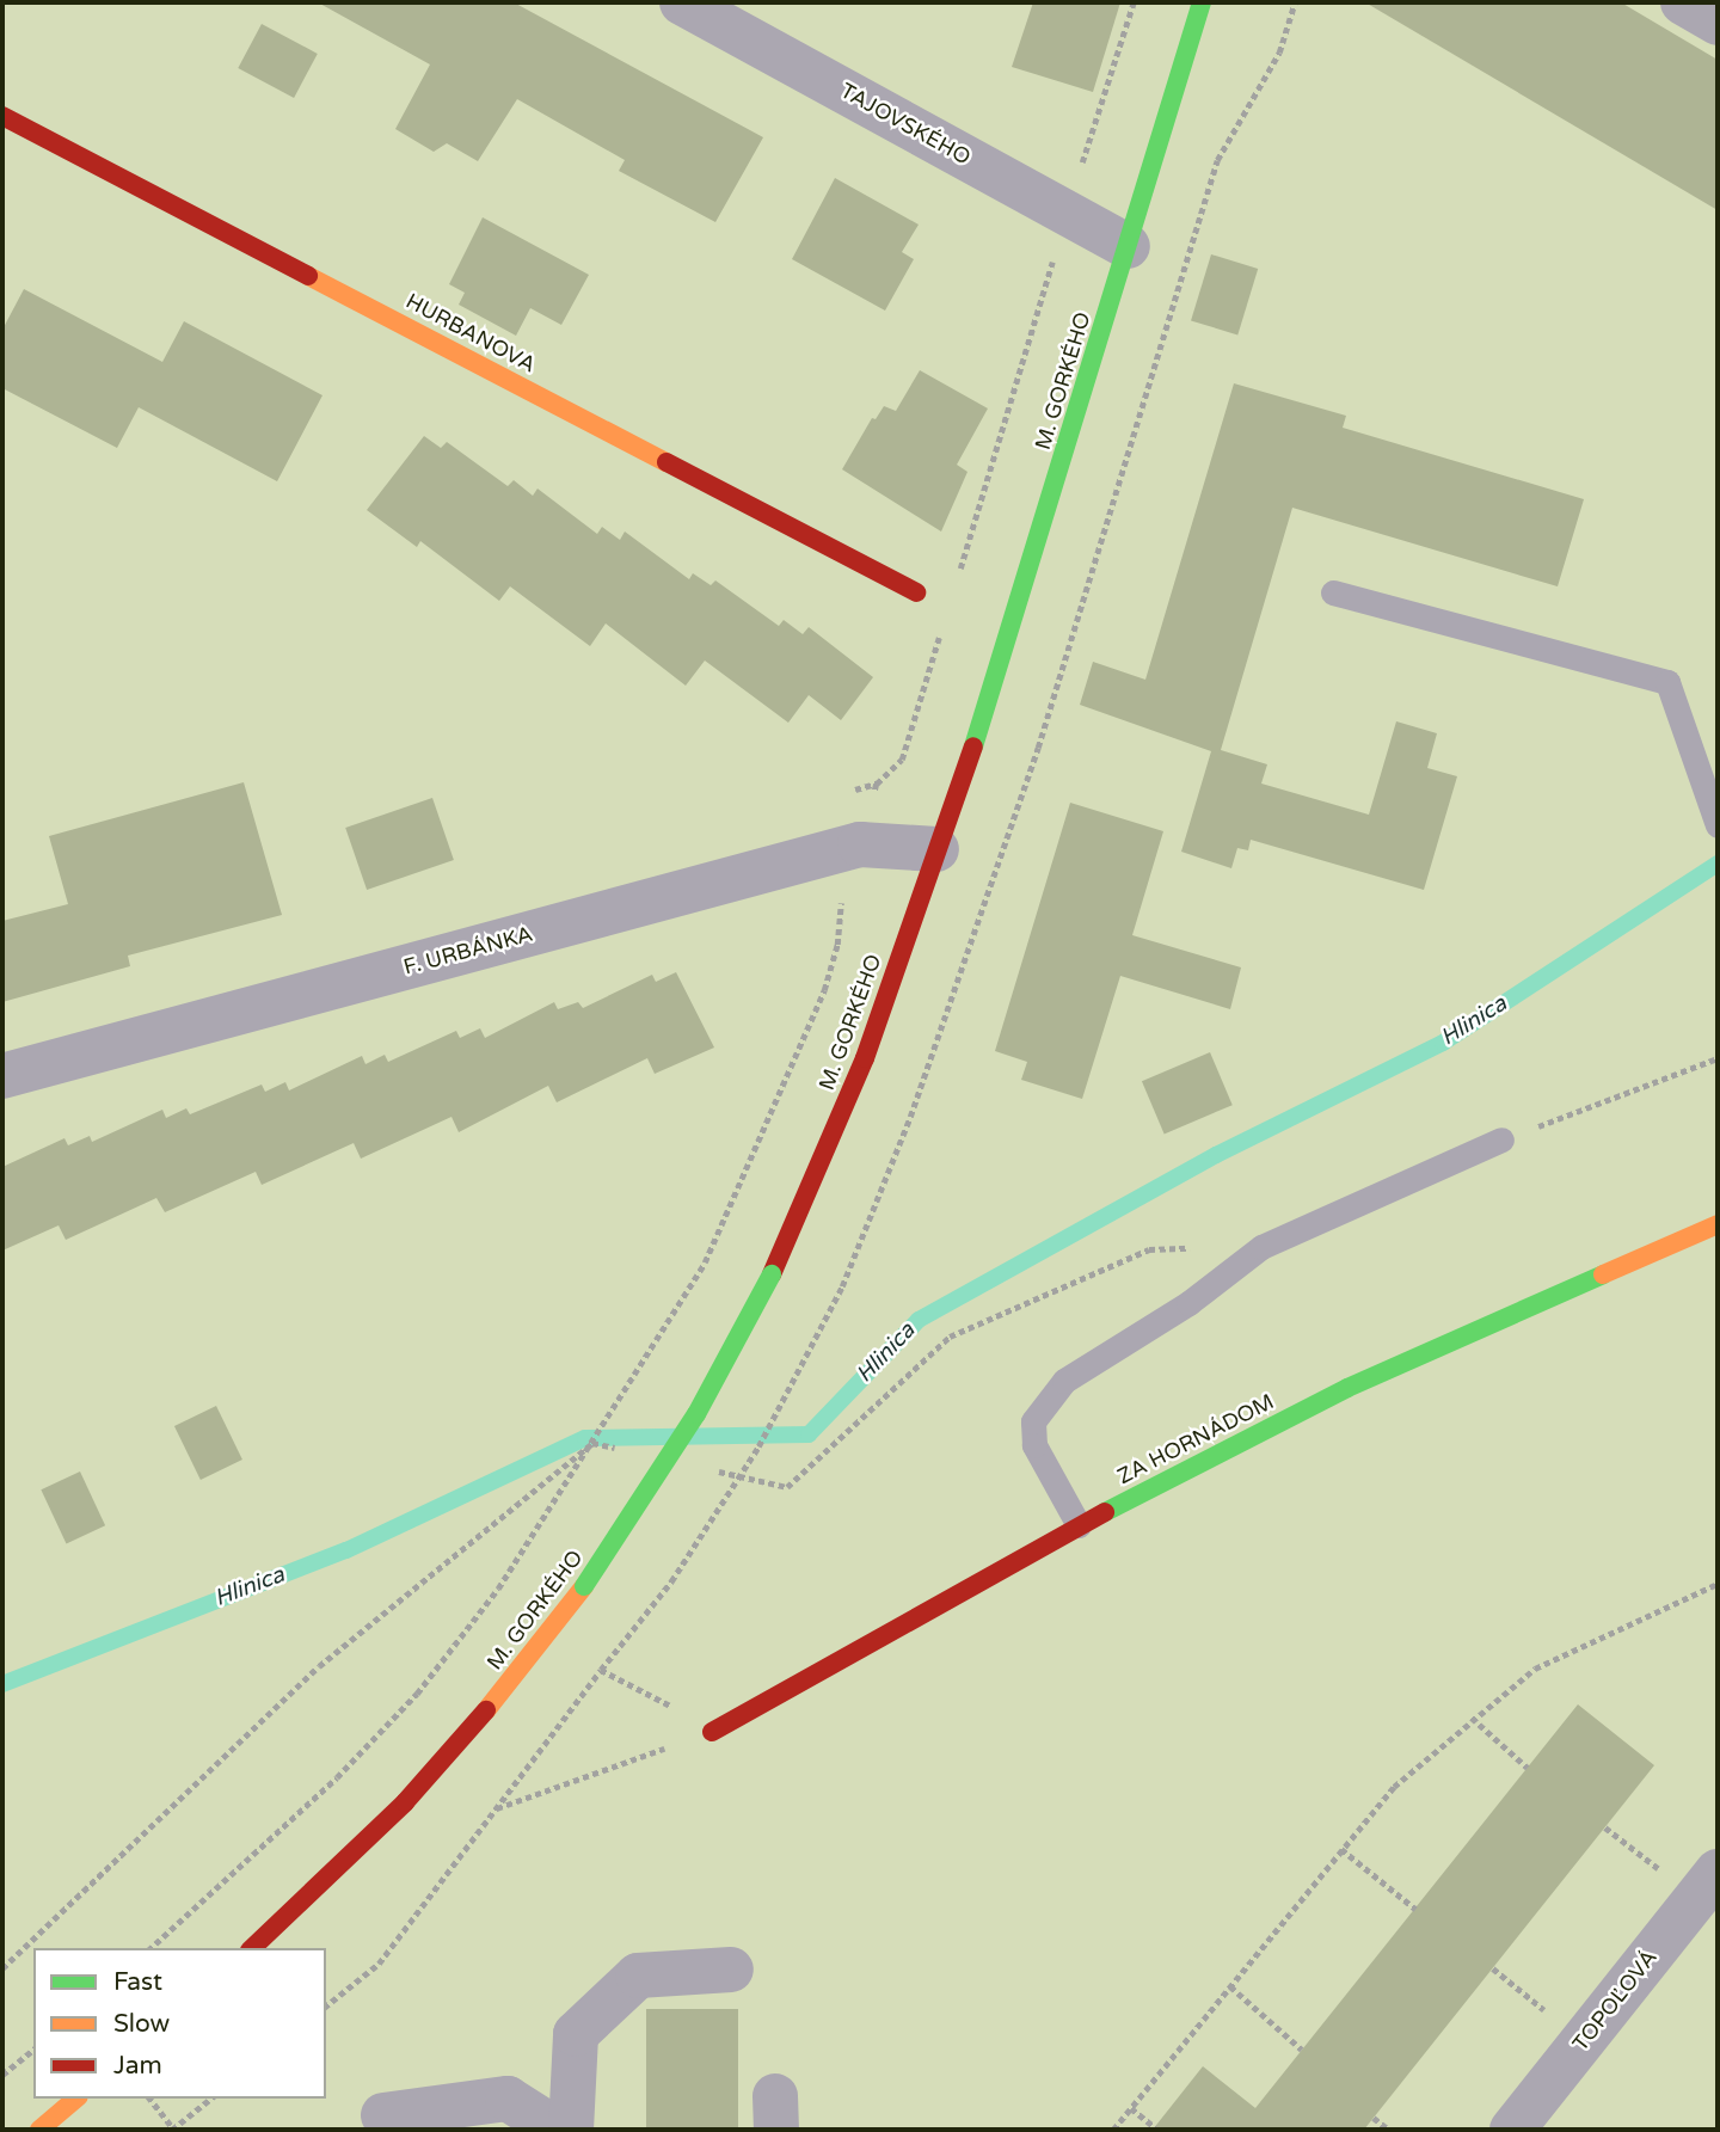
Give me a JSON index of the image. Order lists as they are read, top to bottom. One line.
{"streets":{"main road":["HURBANOVA","M. GORKÉHO","ZA HORNÁDOM"],"street":["TAJOVSKÉHO","F. URBÁNKA","TOPOĽOVÁ"]},"crossings":[["TAJOVSKÉHO","M. GORKÉHO"],["M. GORKÉHO","F. URBÁNKA"]],"water":["Hlinica"],"legend":["Fast","Slow","Jam"]}
